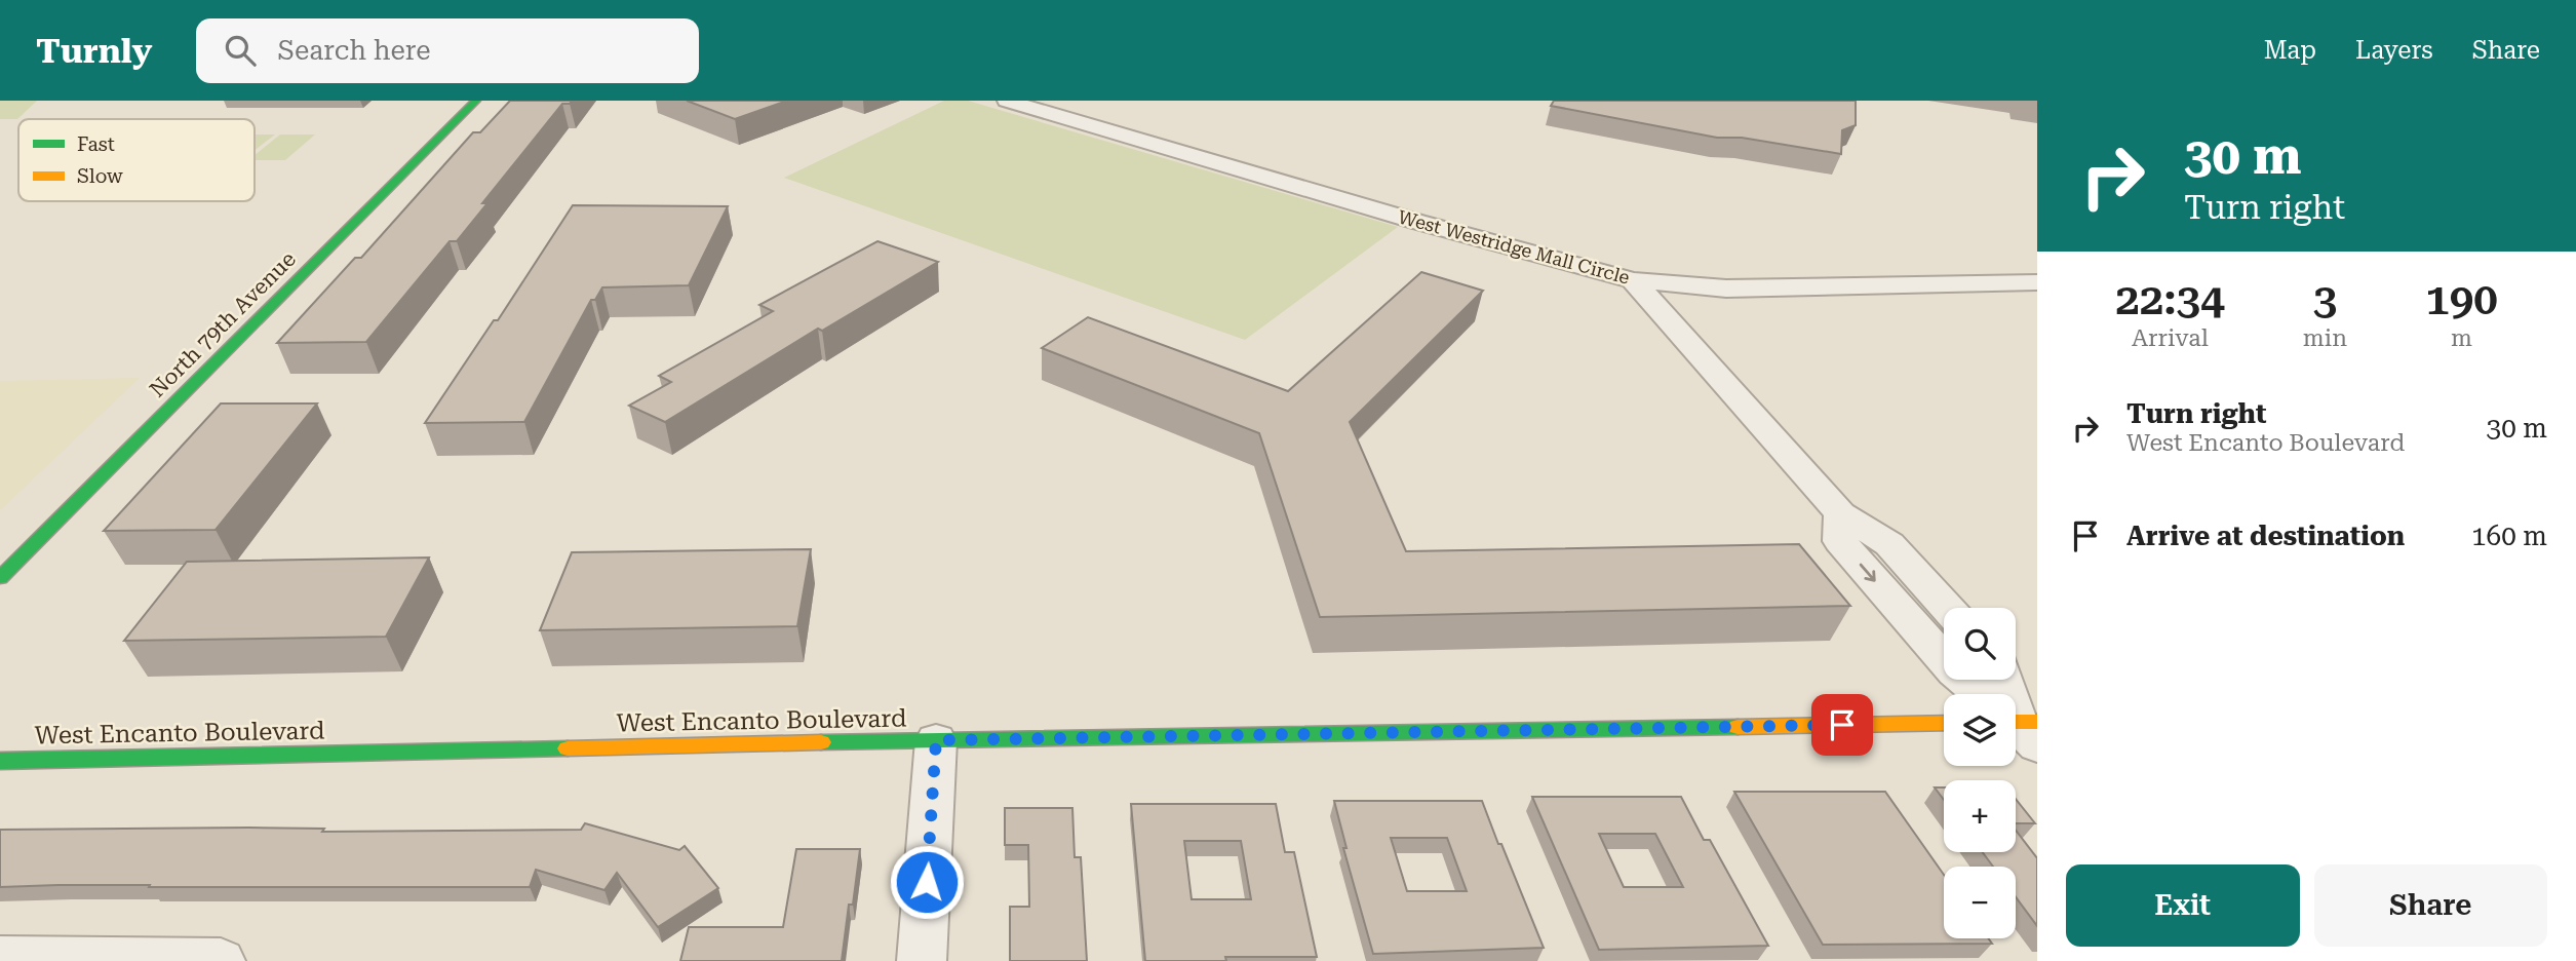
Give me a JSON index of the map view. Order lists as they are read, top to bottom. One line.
{"streets":{"street":["West Westridge Mall Circle","North 79th Avenue","West Encanto Boulevard"]},"legend":["Fast","Slow"],"page":{"header":"Turnly","search":"Search here","nav":["Map","Layers","Share"],"turn":["30 m","Turn right"],"eta":["22:34","Arrival","3","min","190","m"],"list":[{"name":"Turn right","note":"West Encanto Boulevard","value":"30 m"},{"name":"Arrive at destination","value":"160 m"}],"map_buttons":["+","−"],"buttons":["Exit","Share"]}}
